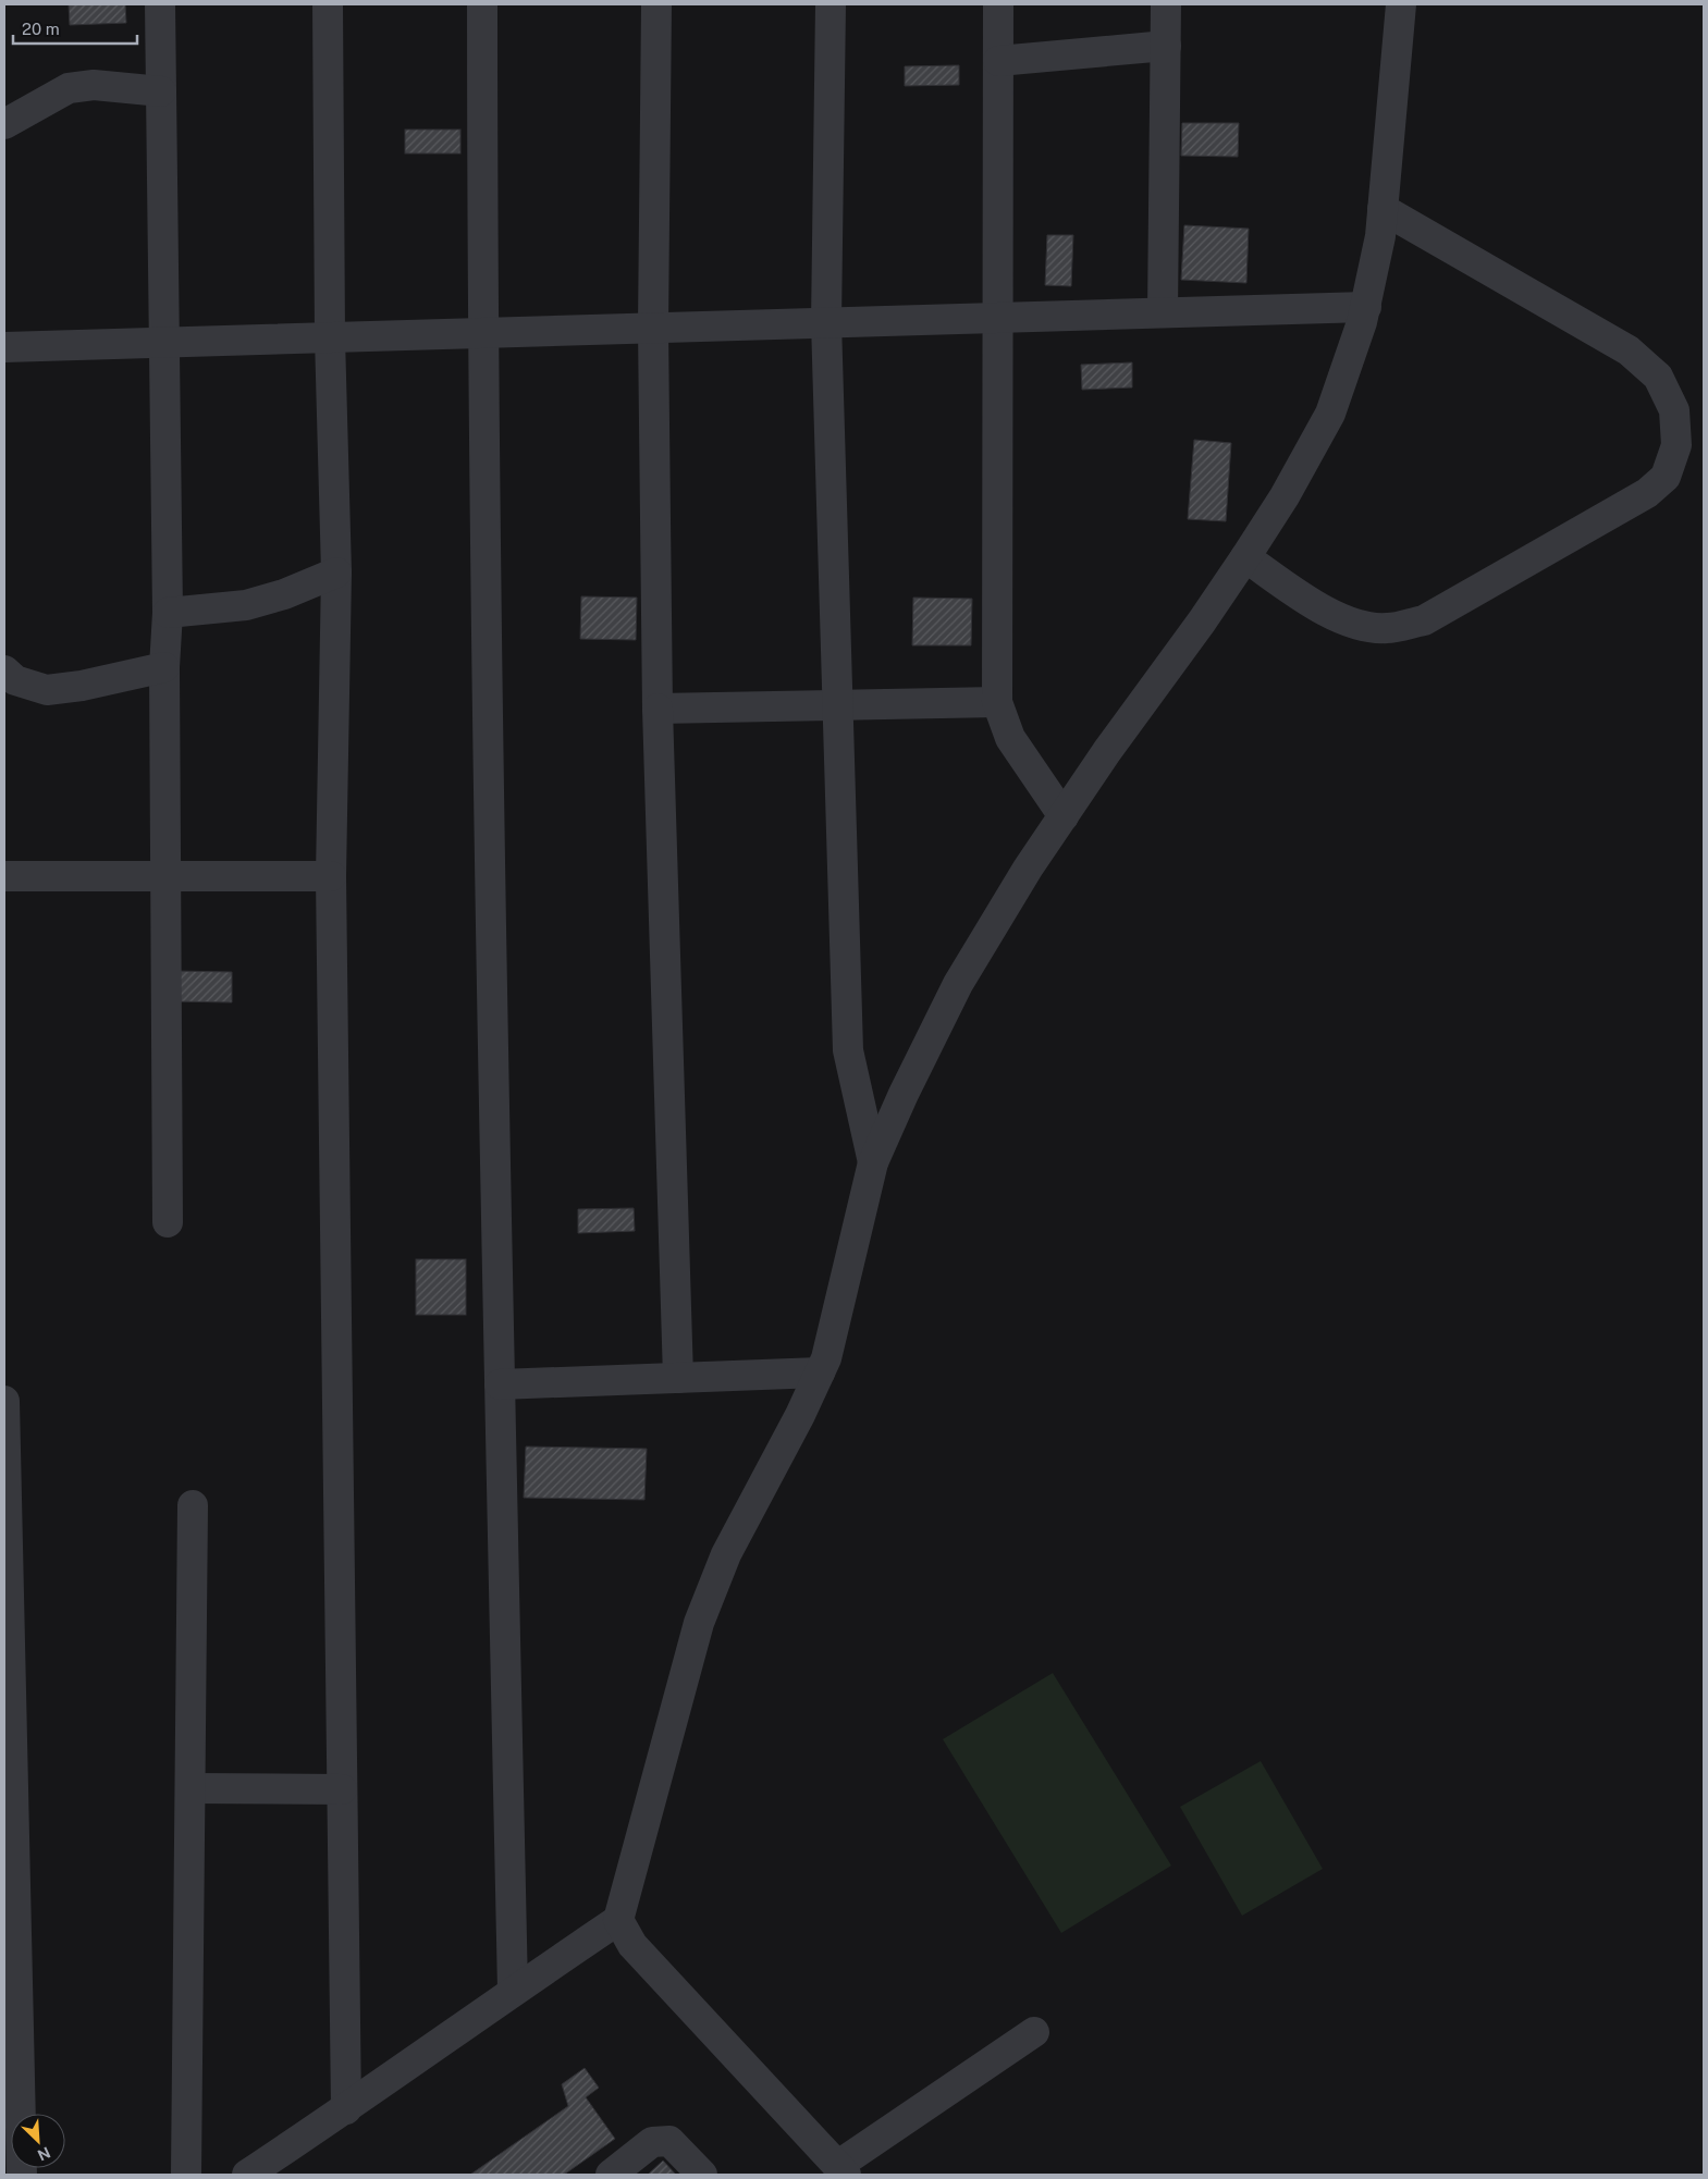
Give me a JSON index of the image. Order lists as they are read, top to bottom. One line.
{"scale_bar":"20 m","north":"bottom right"}
